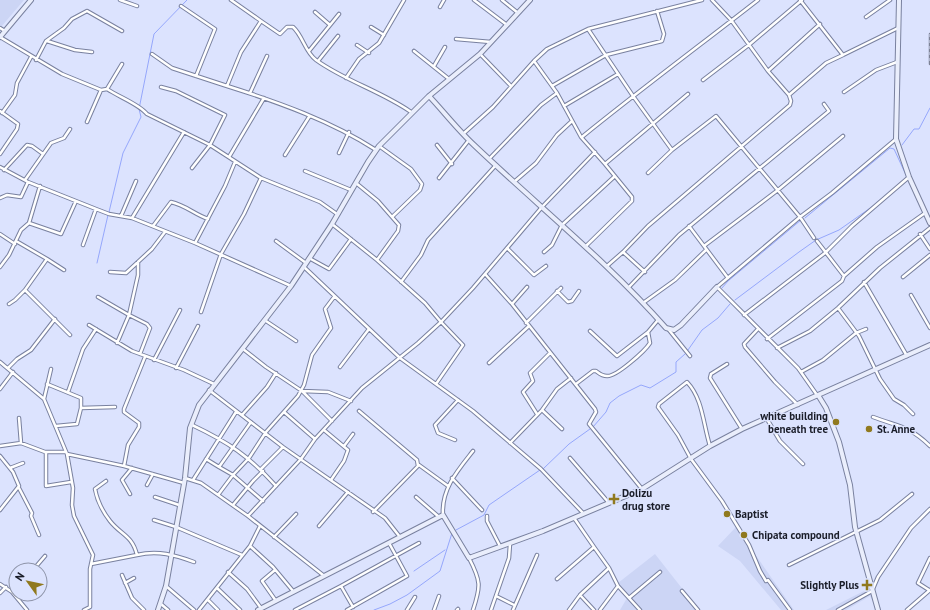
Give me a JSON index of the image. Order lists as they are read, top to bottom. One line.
{"places":{"other":["white building beneath tree","St. Anne","Baptist","Chipata compound"],"health":["Dolizu drug store","Slightly Plus"]},"north":"top left"}
